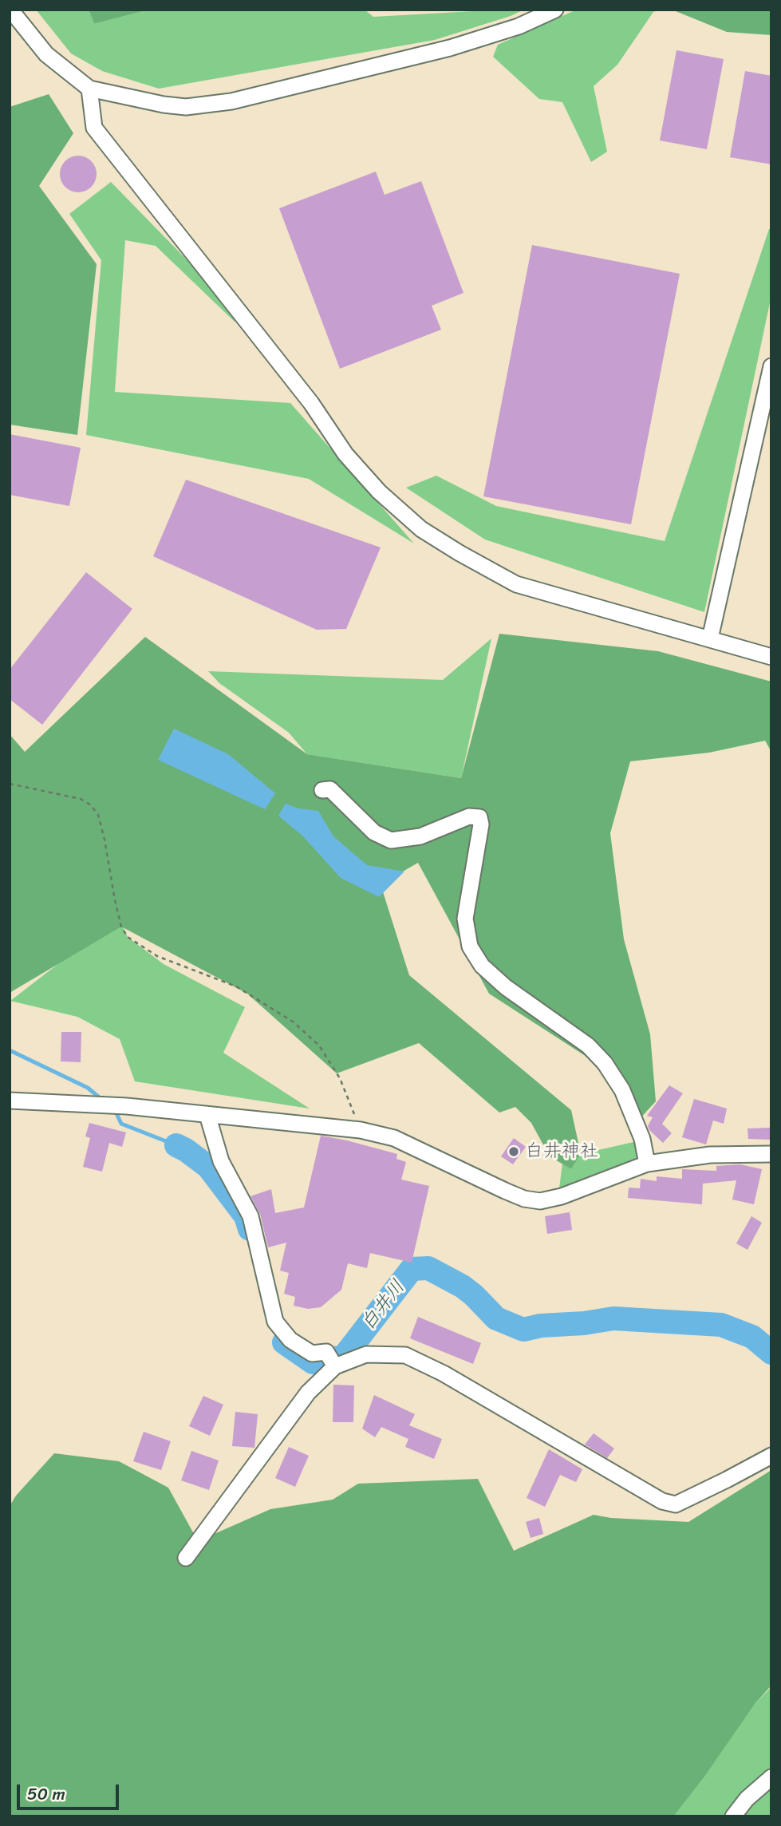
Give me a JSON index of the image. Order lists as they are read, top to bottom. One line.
{"water":["白井川"],"places":["白井神社"],"scale_bar":"50 m"}
